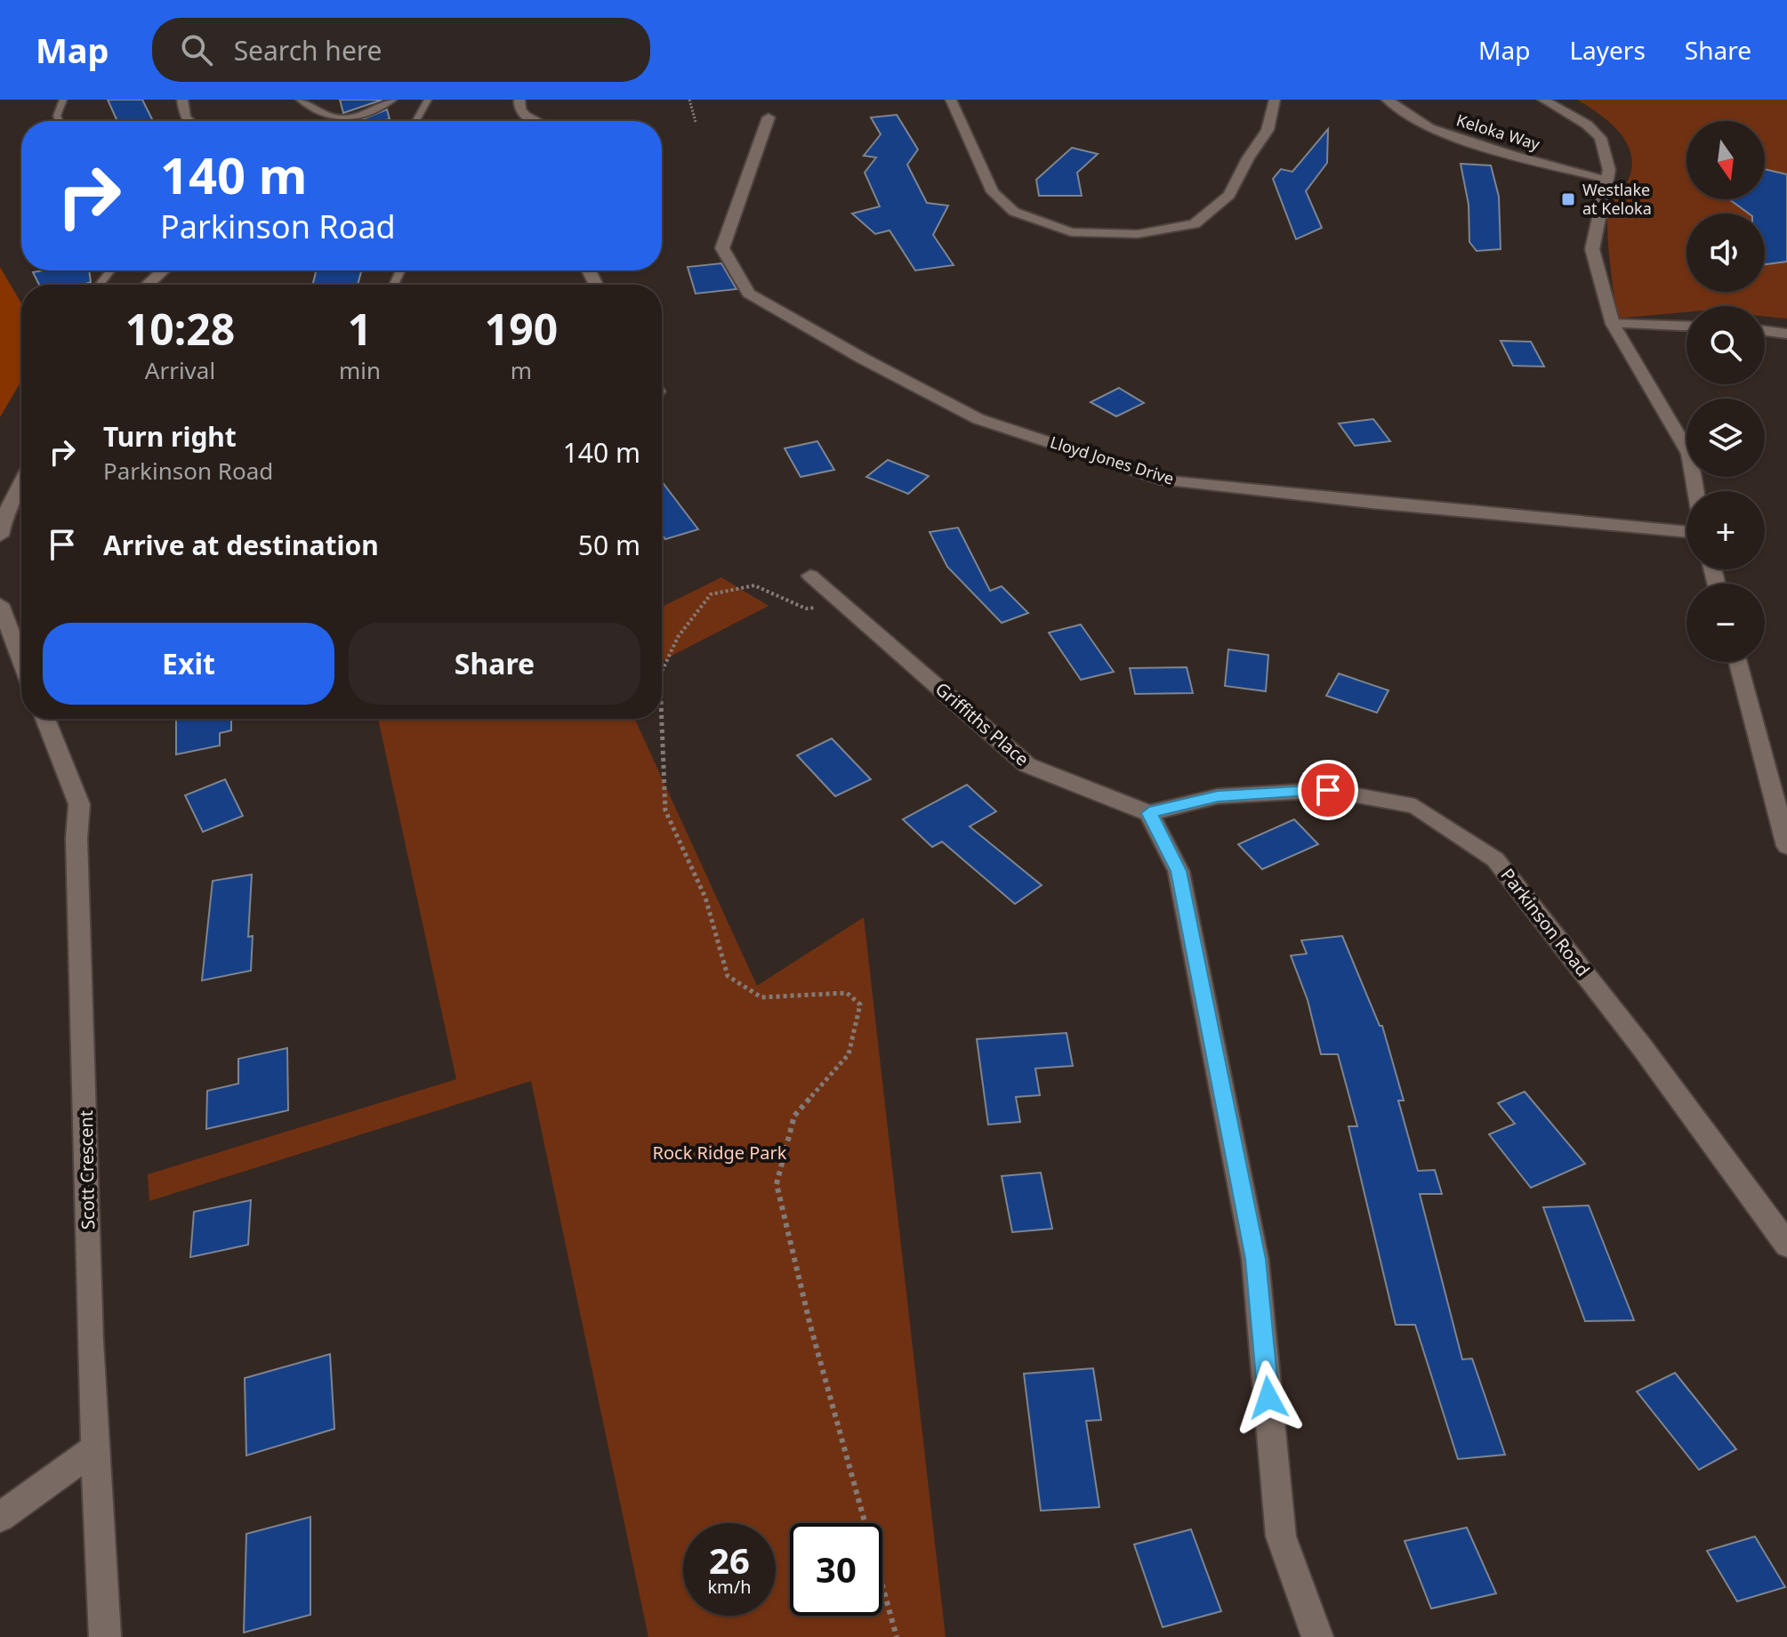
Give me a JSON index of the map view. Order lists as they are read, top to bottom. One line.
{"streets":{"street":["Keloka Way","Lloyd Jones Drive","Griffiths Place","Parkinson Road","Scott Crescent"]},"crossings":[["Griffiths Place","Parkinson Road"]],"parks":["Rock Ridge Park"],"places":{"transit":["Westlake at Keloka"]},"north":"bottom","page":{"header":"Map","search":"Search here","nav":["Map","Layers","Share"],"map_buttons":["+","−"],"turn":["140 m","Parkinson Road"],"eta":["10:28","Arrival","1","min","190","m"],"list":[{"name":"Turn right","note":"Parkinson Road","value":"140 m"},{"name":"Arrive at destination","value":"50 m"}],"buttons":["Exit","Share"],"speed":"26 km/h","limit":"30"}}
